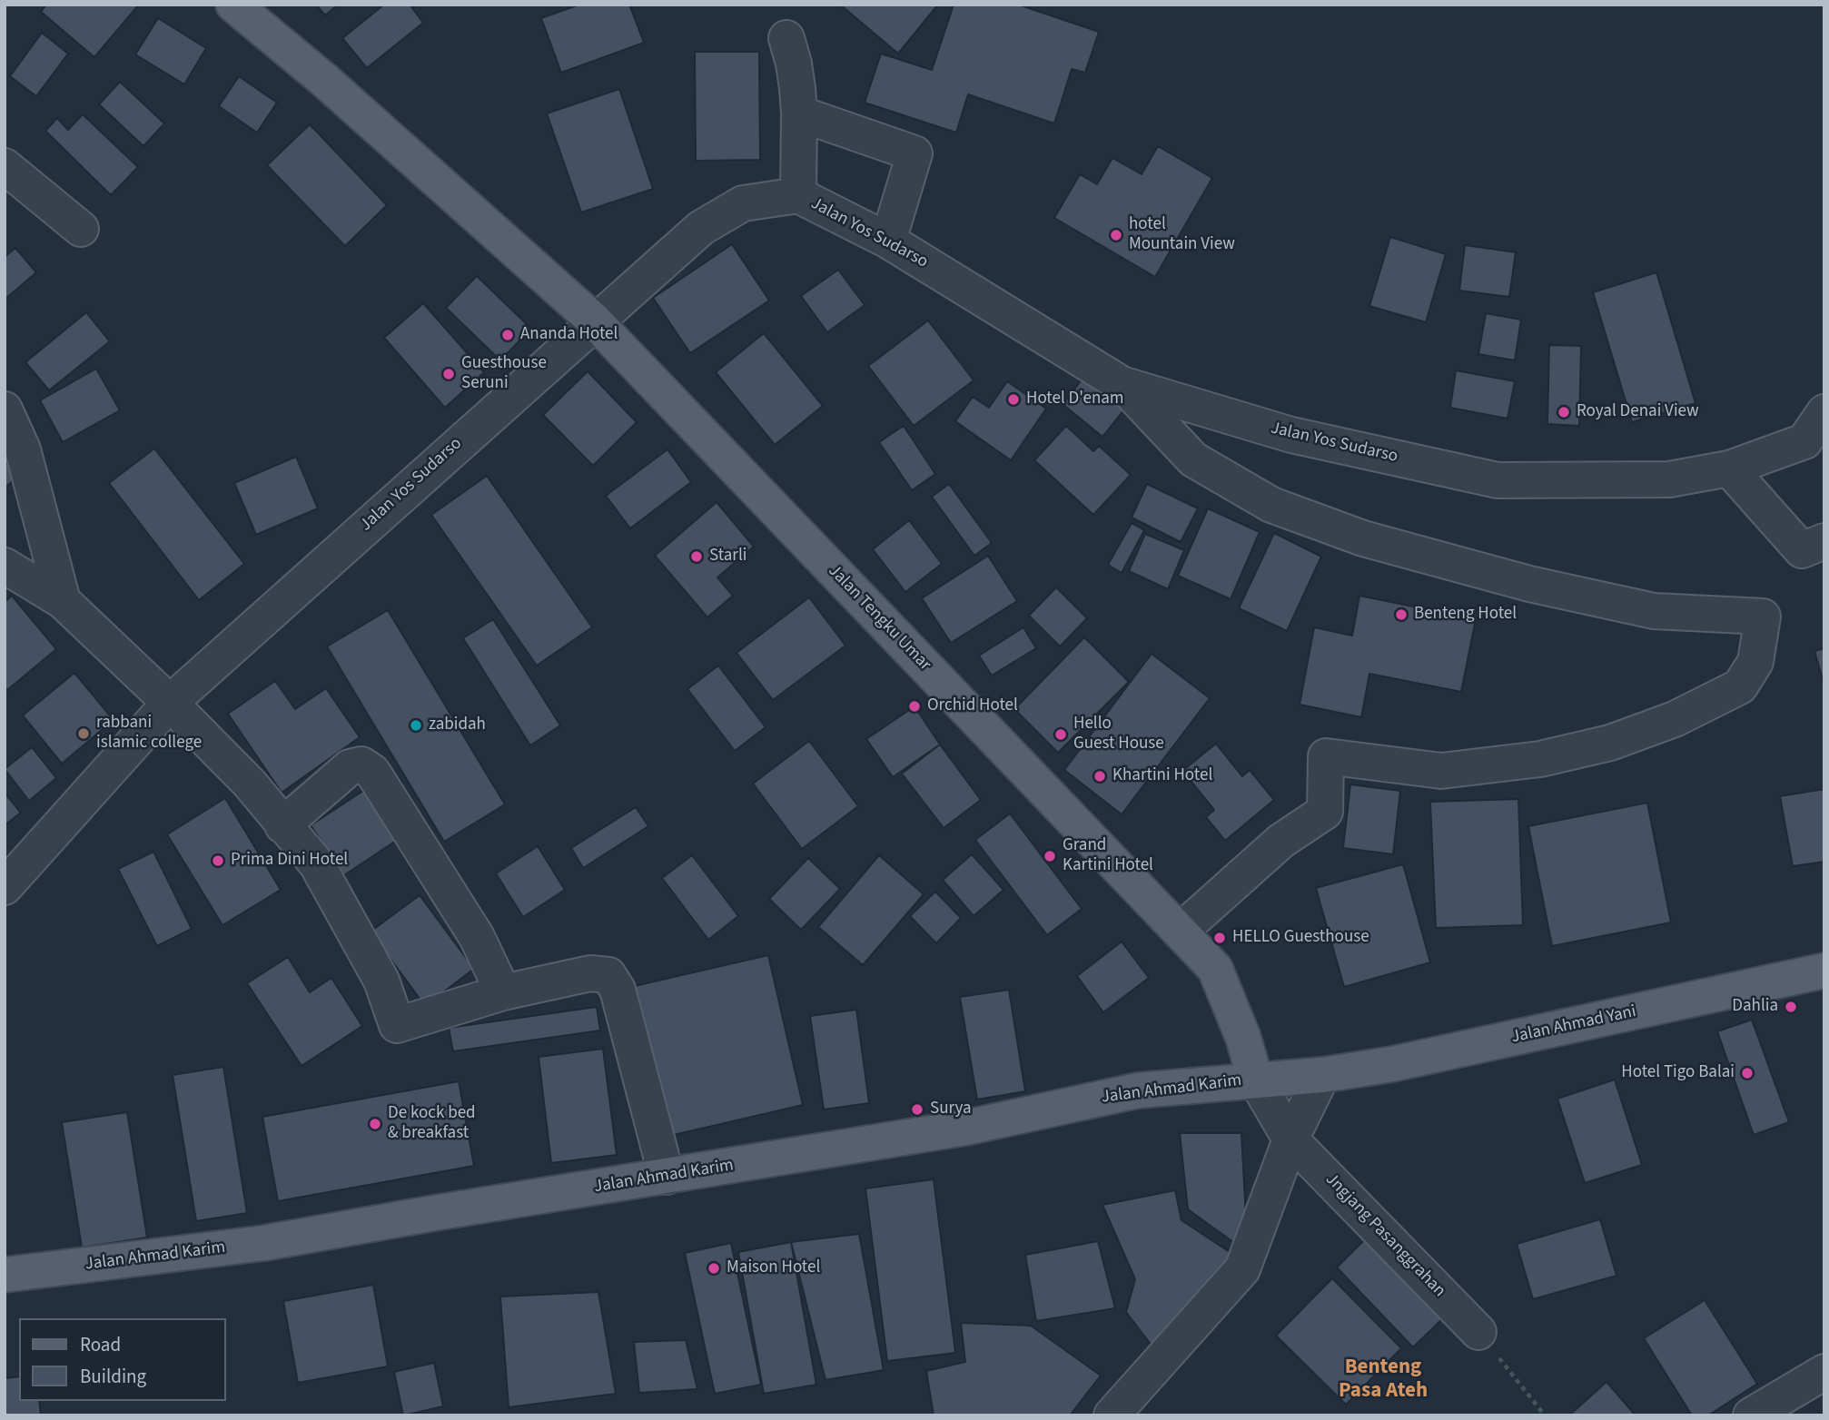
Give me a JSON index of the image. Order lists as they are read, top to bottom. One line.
{"streets":{"main road":["Jalan Tengku Umar","Jalan Ahmad Yani","Jalan Ahmad Karim"],"street":["Jalan Yos Sudarso","Jngjang Pasanggrahan"]},"crossings":[["Jalan Yos Sudarso","Jalan Tengku Umar"],["Jalan Tengku Umar","Jalan Ahmad Karim"],["Jalan Tengku Umar","Jngjang Pasanggrahan"],["Jalan Ahmad Yani","Jalan Ahmad Karim"],["Jalan Ahmad Karim","Jngjang Pasanggrahan"]],"districts":["Benteng Pasa Ateh"],"places":["hotel Mountain View","Ananda Hotel","Guesthouse Seruni","Hotel D'enam","Royal Denai View","Starli","Benteng Hotel","Orchid Hotel","zabidah","rabbani islamic college","Hello Guest House","Khartini Hotel","Grand Kartini Hotel","Prima Dini Hotel","HELLO Guesthouse","Dahlia","Hotel Tigo Balai","Surya","De kock bed & breakfast","Maison Hotel"],"legend":["Road","Building"]}
